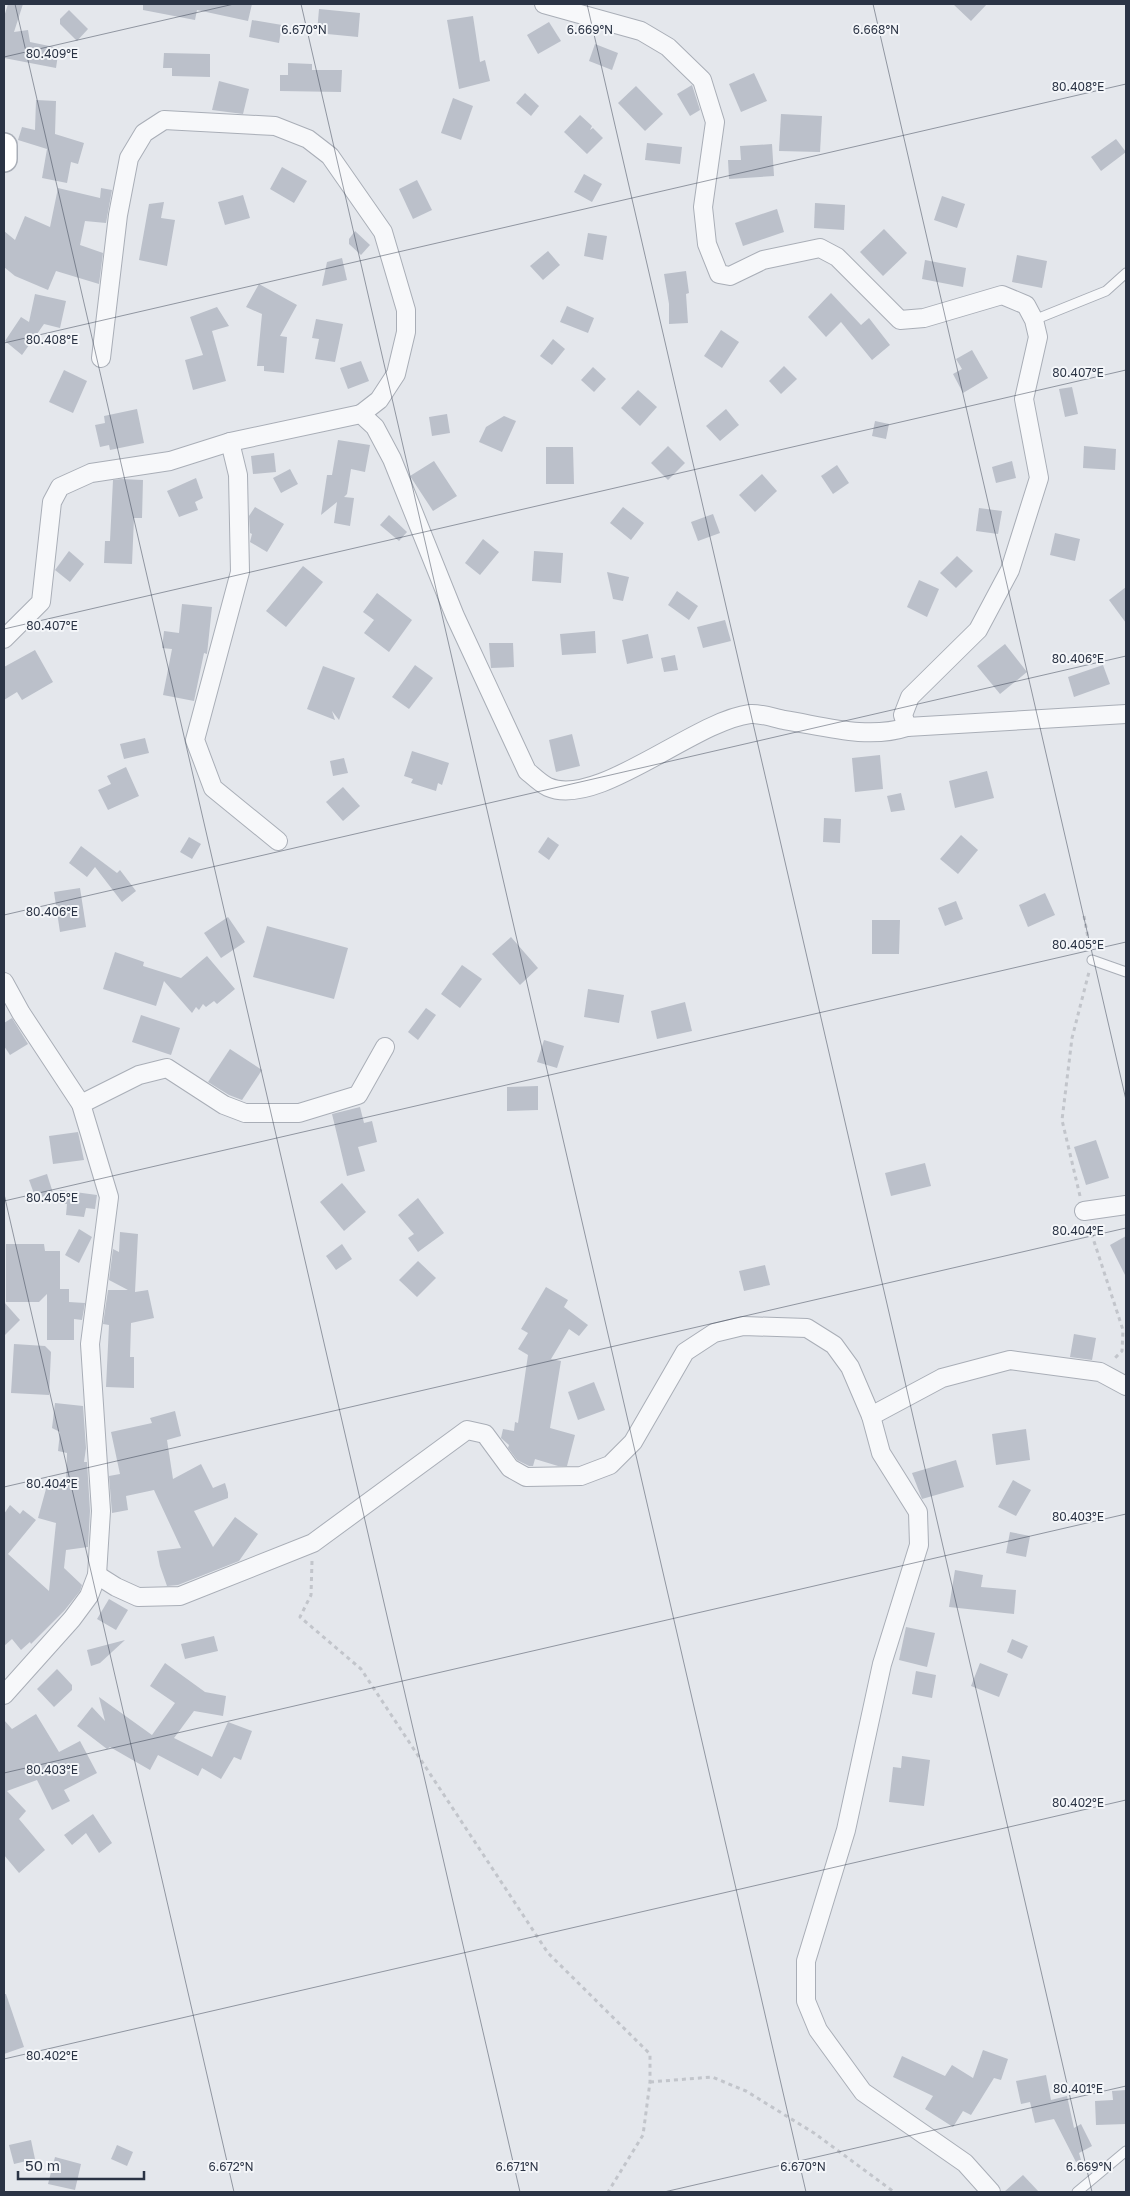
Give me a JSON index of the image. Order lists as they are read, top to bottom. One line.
{"scale_bar":"50 m","coordinates":["6.670°N","6.669°N","6.668°N","80.409°E","80.408°E","80.407°E","80.406°E","80.405°E","80.404°E","80.403°E","80.402°E","80.401°E","6.672°N","6.671°N"]}
